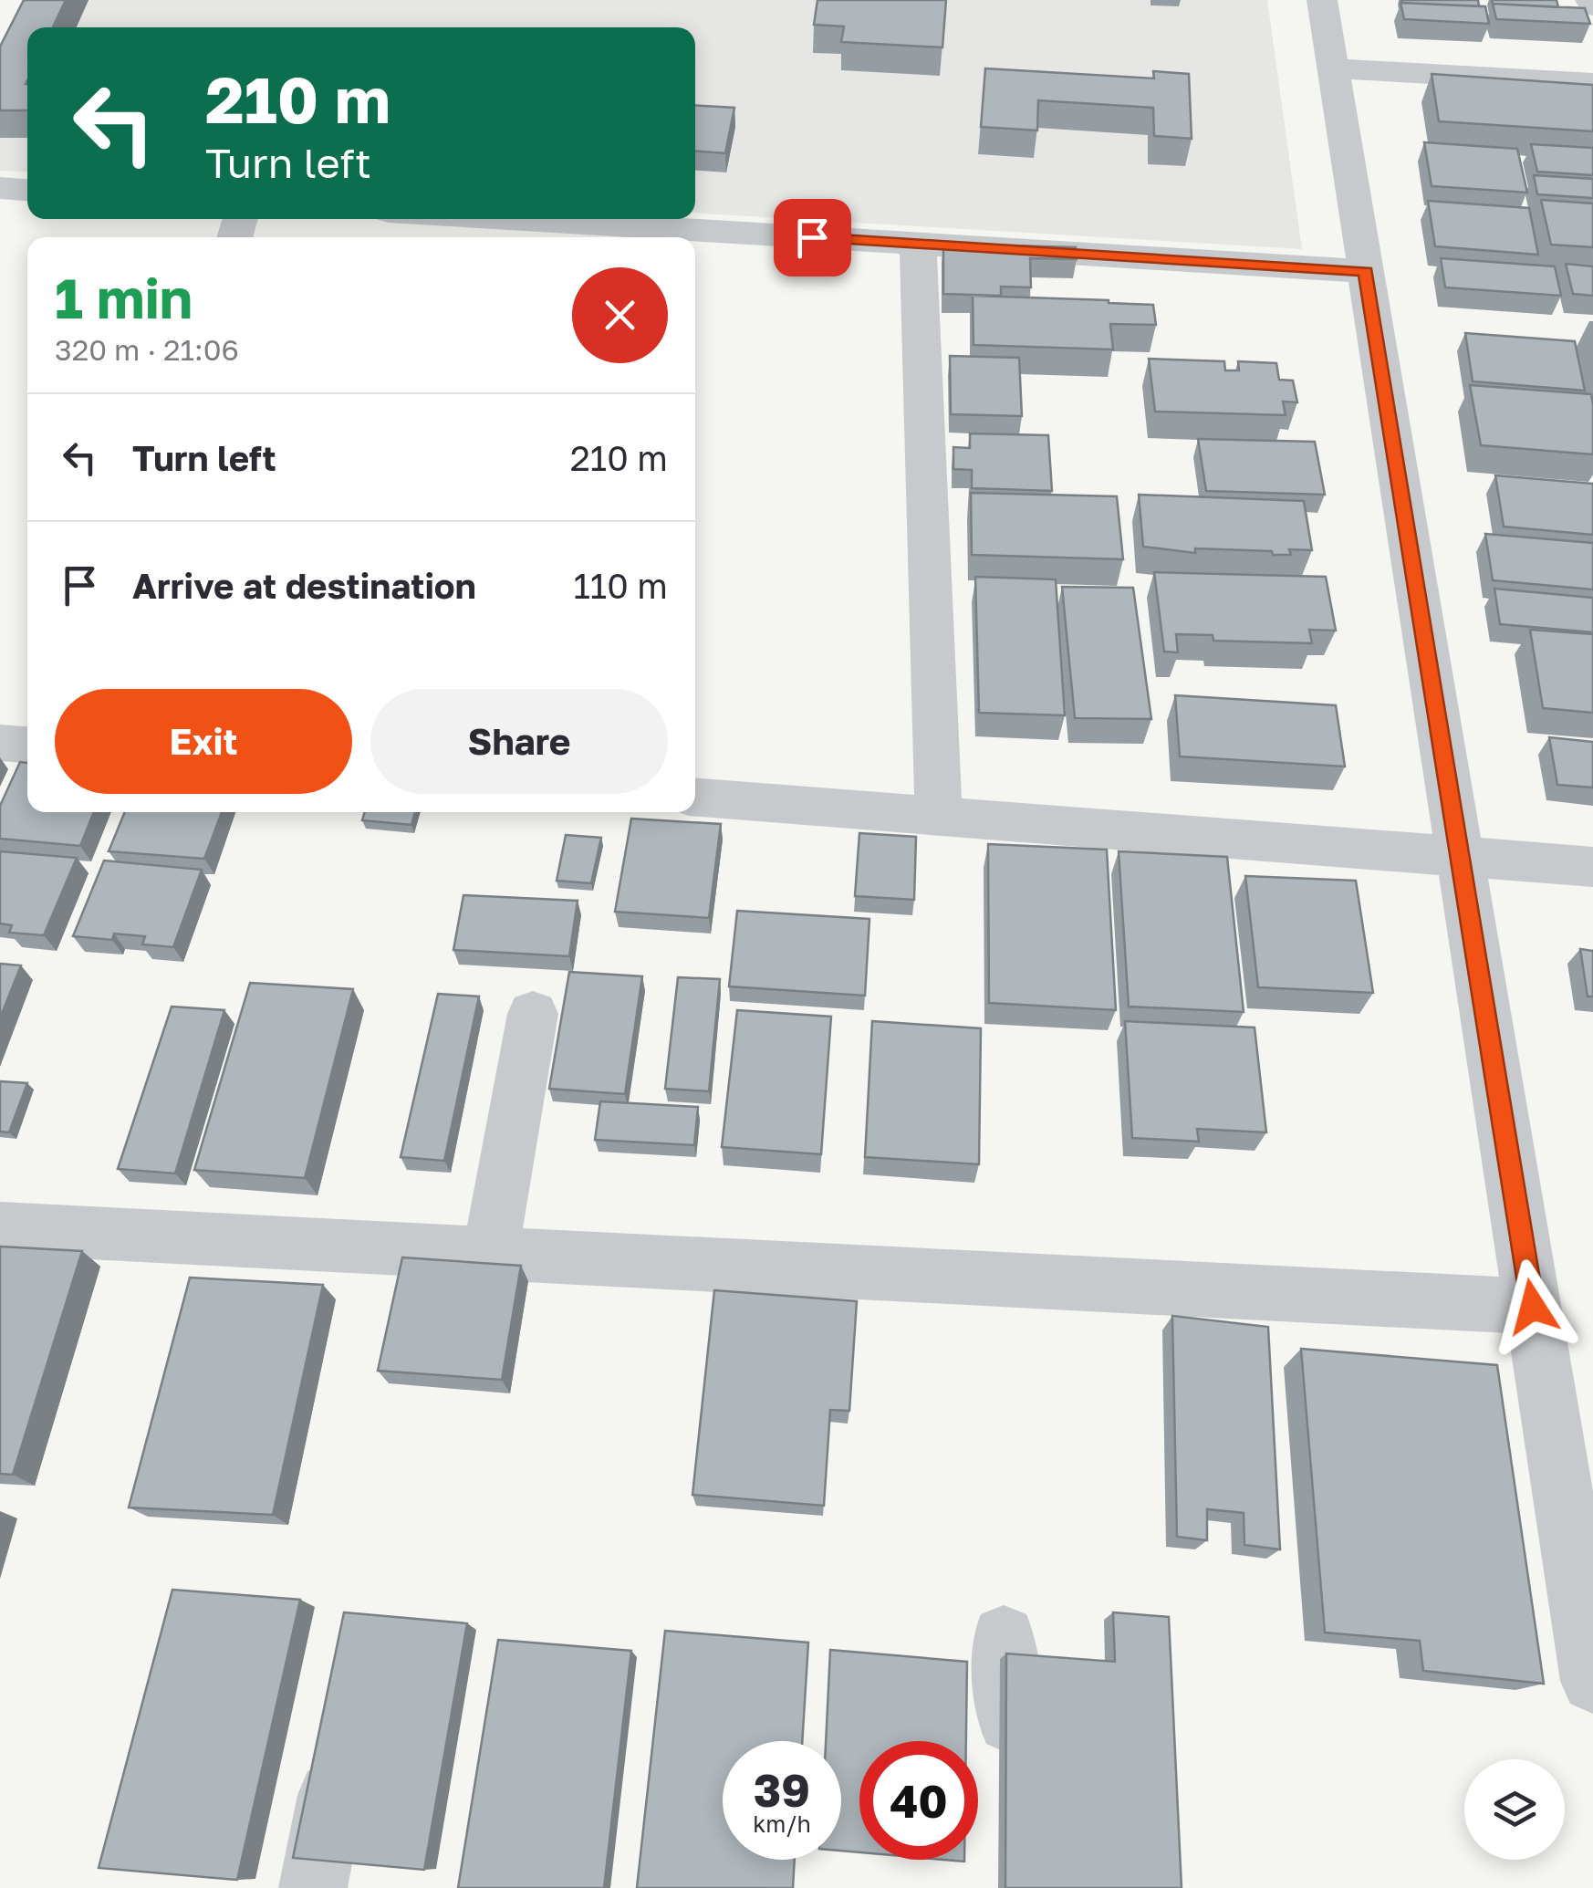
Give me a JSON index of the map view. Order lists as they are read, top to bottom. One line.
{"page":{"turn":["210 m","Turn left"],"heading":["1 min","320 m · 21:06"],"list":[{"name":"Turn left","value":"210 m"},{"name":"Arrive at destination","value":"110 m"}],"buttons":["Exit","Share"],"speed":"39 km/h","limit":"40"}}
